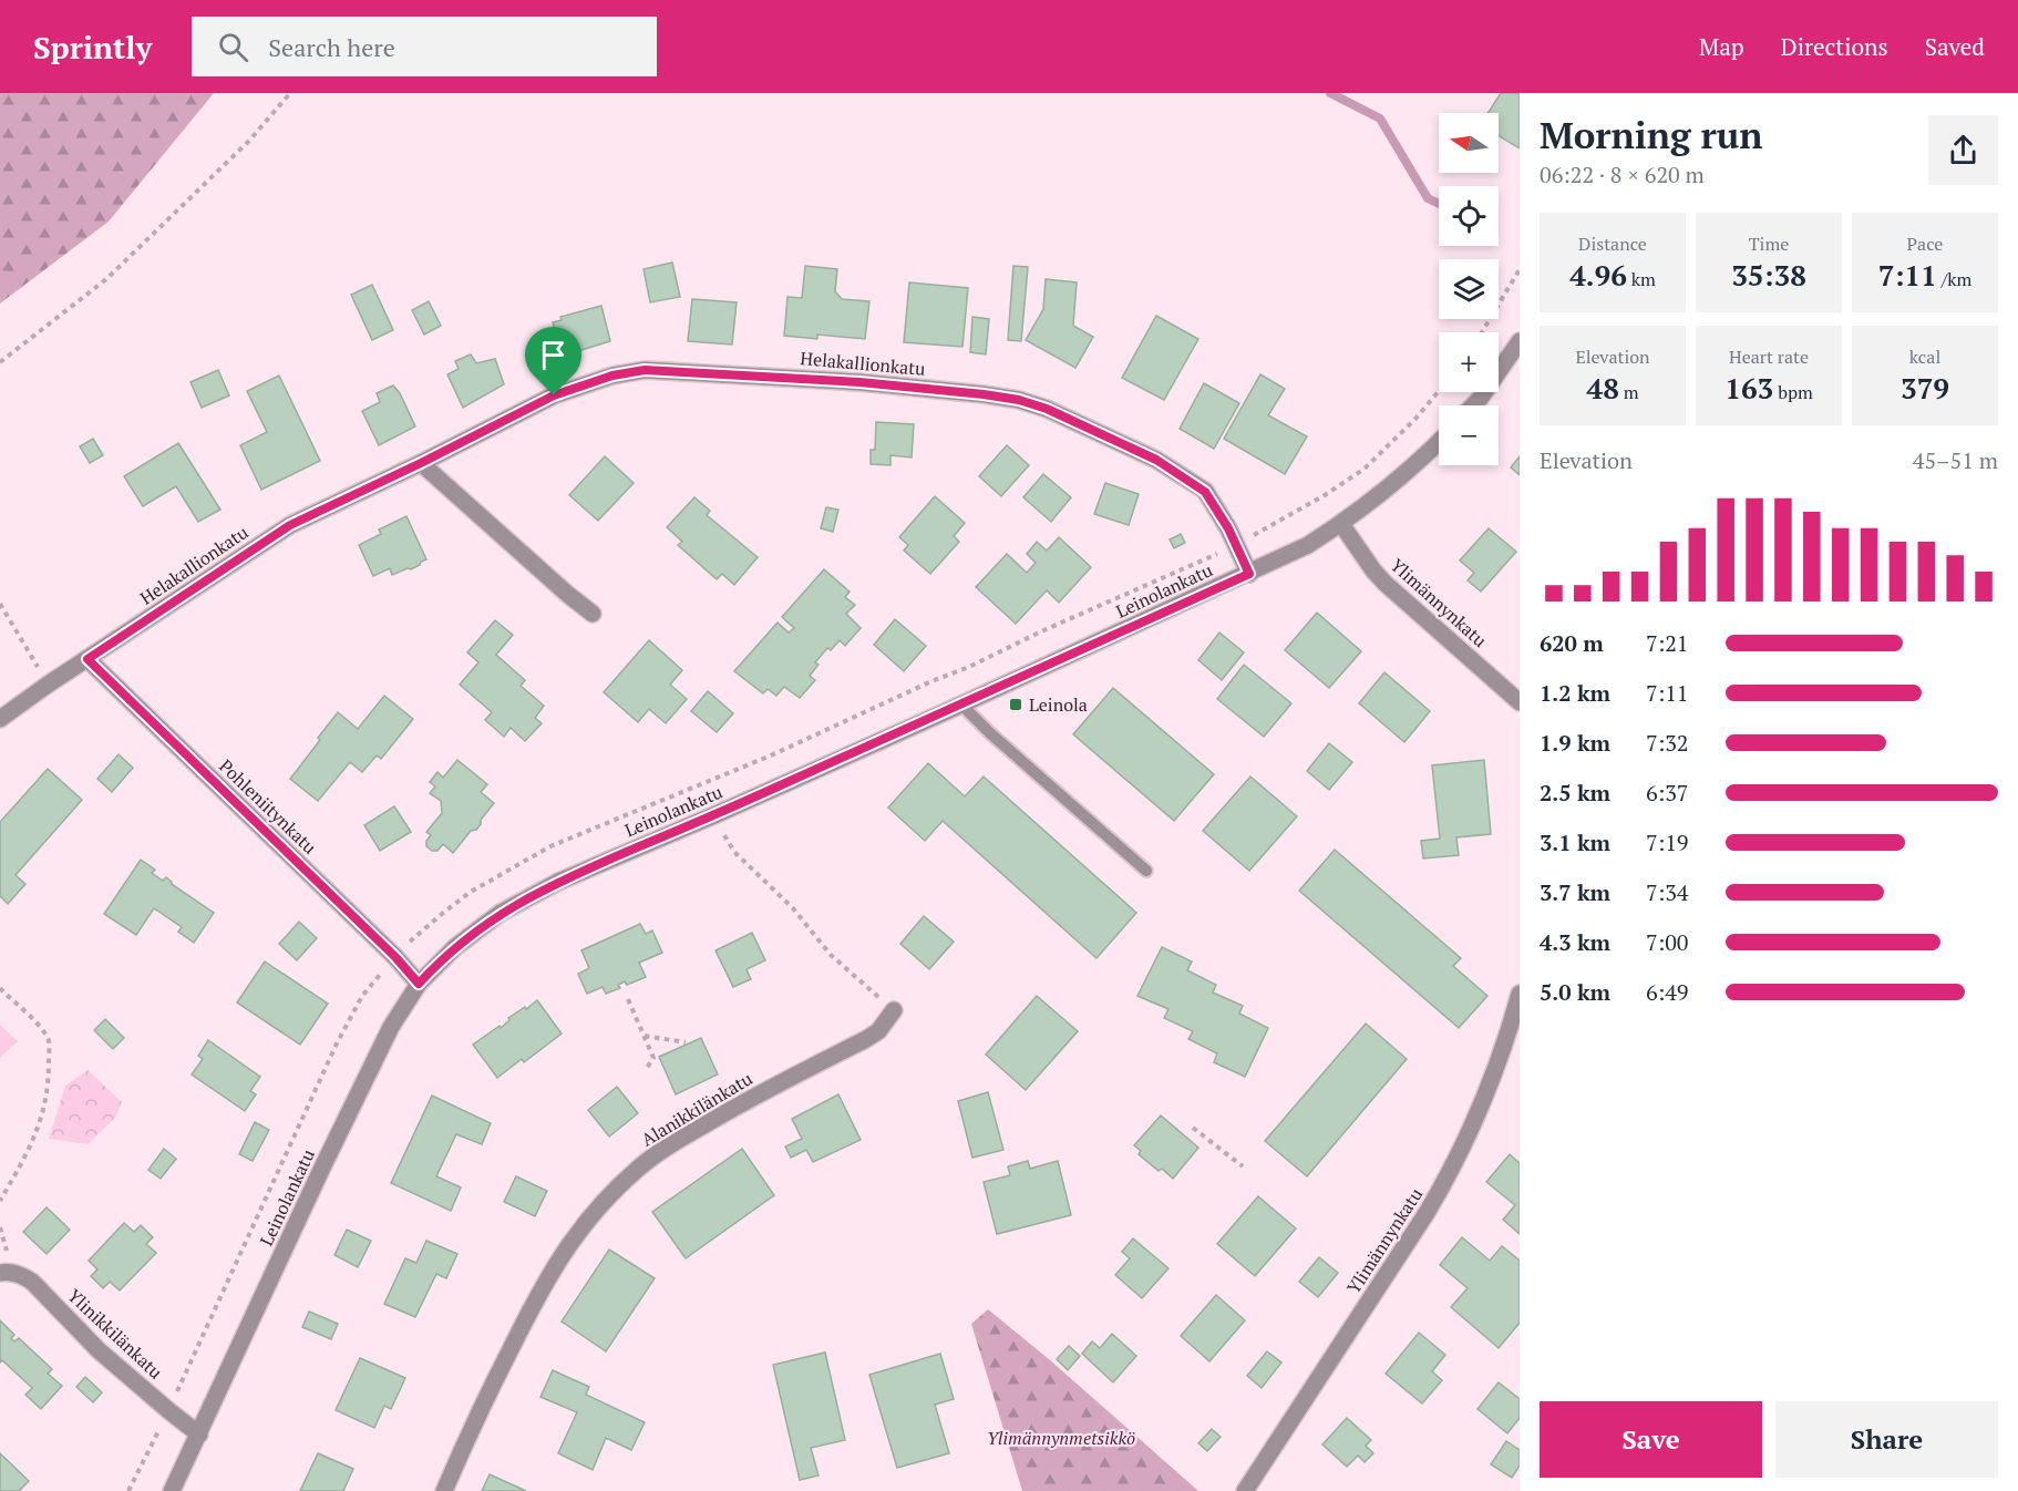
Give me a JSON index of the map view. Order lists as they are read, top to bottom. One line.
{"streets":{"street":["Helakallionkatu","Leinolankatu","Ylimännynkatu","Pohleniitynkatu","Alanikkilänkatu","Ylinikkilänkatu"]},"crossings":[["Helakallionkatu","Leinolankatu"],["Helakallionkatu","Pohleniitynkatu"],["Leinolankatu","Ylimännynkatu"],["Leinolankatu","Pohleniitynkatu"],["Leinolankatu","Ylinikkilänkatu"]],"parks":["Ylimännynmetsikkö"],"places":{"transit":["Leinola"]},"north":"left","page":{"header":"Sprintly","search":"Search here","nav":["Map","Directions","Saved"],"heading":["Morning run","06:22 · 8 × 620 m"],"map_buttons":["+","−"],"stats":[["Distance","4.96 km"],["Time","35:38"],["Pace","7:11 /km"],["Elevation","48 m"],["Heart rate","163 bpm"],["kcal","379"]],"chart":["Elevation","45–51 m"],"list":[{"name":"620 m","note":"7:21"},{"name":"1.2 km","note":"7:11"},{"name":"1.9 km","note":"7:32"},{"name":"2.5 km","note":"6:37"},{"name":"3.1 km","note":"7:19"},{"name":"3.7 km","note":"7:34"},{"name":"4.3 km","note":"7:00"},{"name":"5.0 km","note":"6:49"}],"buttons":["Save","Share"]}}
